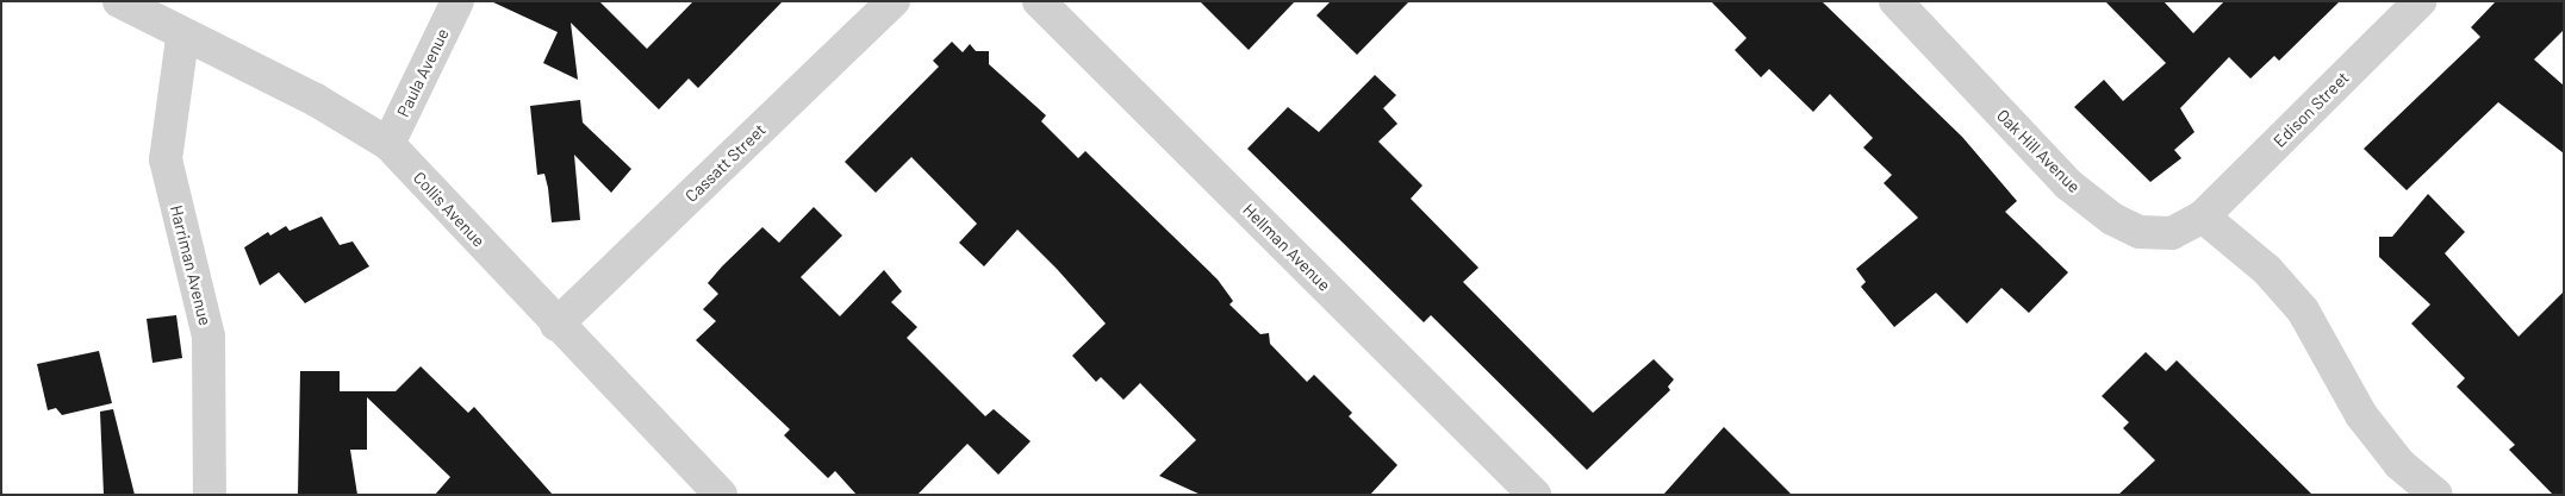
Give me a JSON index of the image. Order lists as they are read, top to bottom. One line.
{"streets":{"street":["Paula Avenue","Edison Street","Oak Hill Avenue","Cassatt Street","Collis Avenue","Hellman Avenue","Harriman Avenue"]},"crossings":[["Paula Avenue","Collis Avenue"],["Edison Street","Oak Hill Avenue"],["Cassatt Street","Collis Avenue"],["Collis Avenue","Harriman Avenue"]]}
